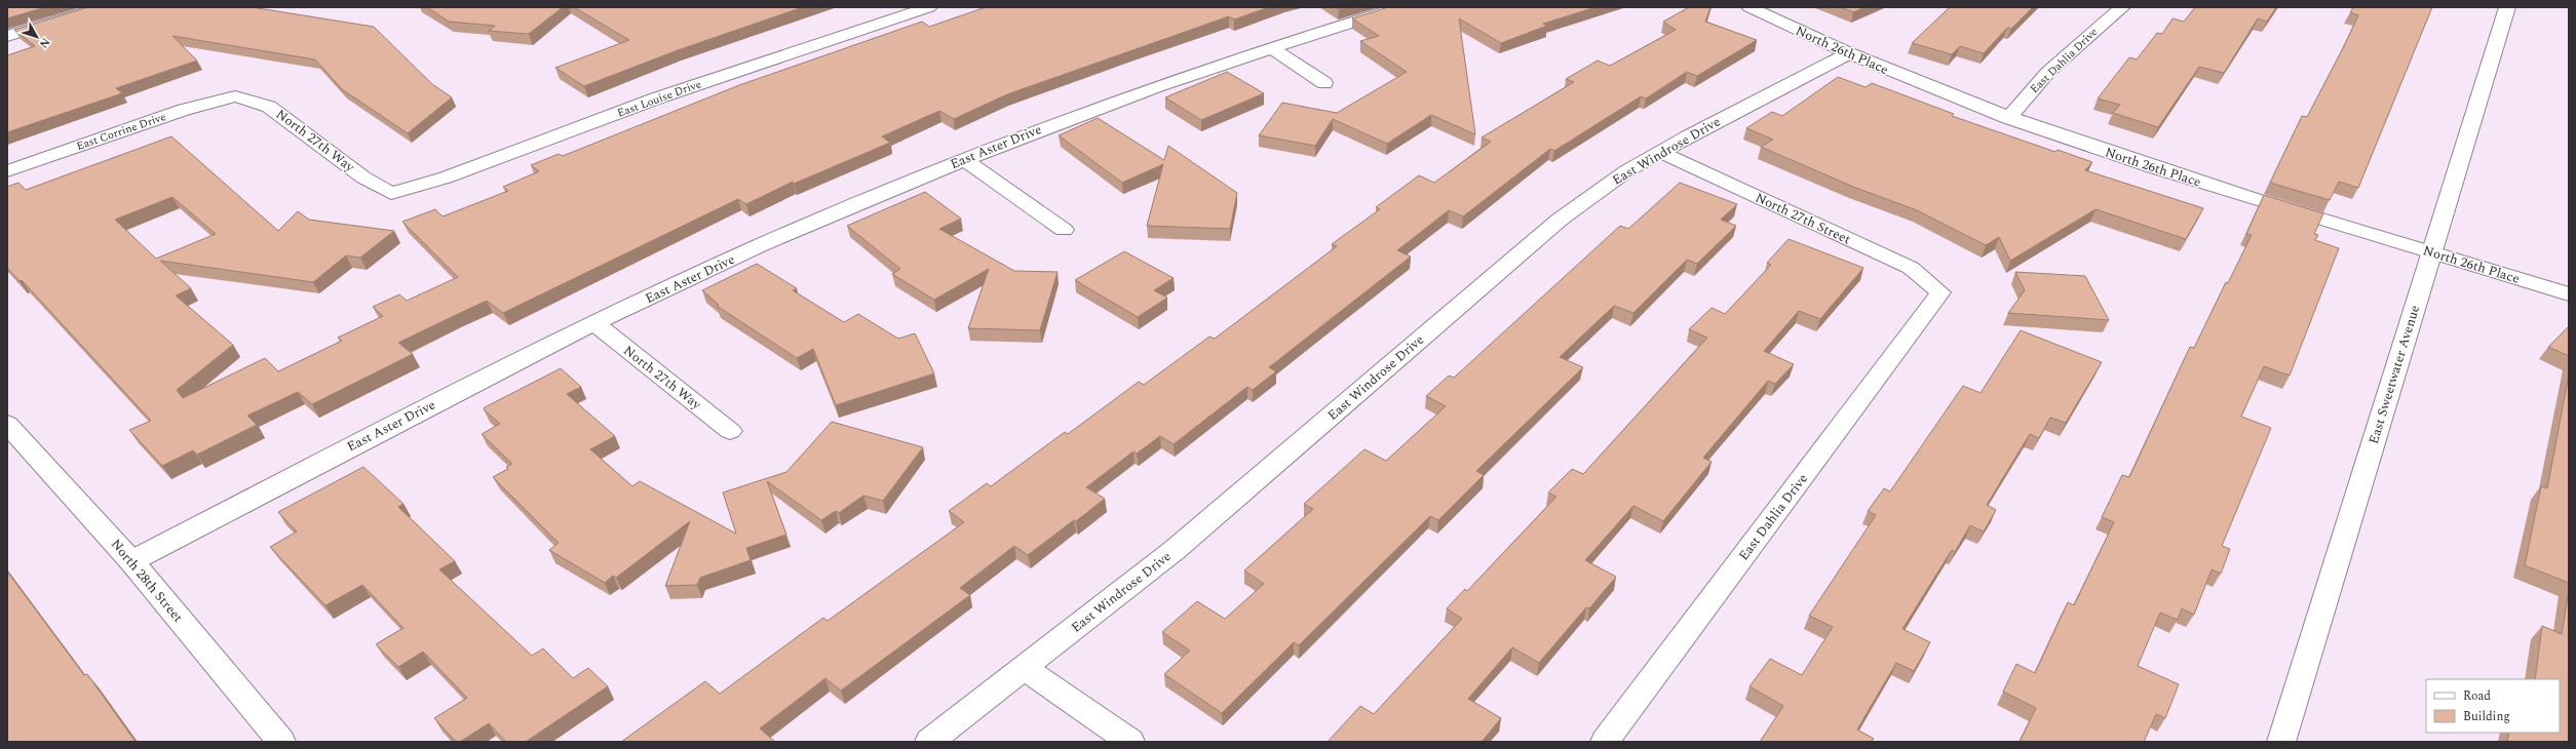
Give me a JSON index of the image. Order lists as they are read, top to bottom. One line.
{"streets":{"street":["North 26th Place","East Dahlia Drive","East Louise Drive","East Corrine Drive","North 27th Way","East Aster Drive","East Windrose Drive","North 27th Street","East Sweetwater Avenue","North 28th Street"]},"crossings":[["North 26th Place","East Dahlia Drive"],["North 26th Place","East Windrose Drive"],["North 26th Place","East Sweetwater Avenue"],["East Dahlia Drive","North 27th Street"],["East Louise Drive","North 27th Way"],["East Corrine Drive","North 27th Way"],["North 27th Way","East Aster Drive"],["East Aster Drive","North 28th Street"],["East Windrose Drive","North 27th Street"]],"legend":["Road","Building"],"north":"bottom right"}
